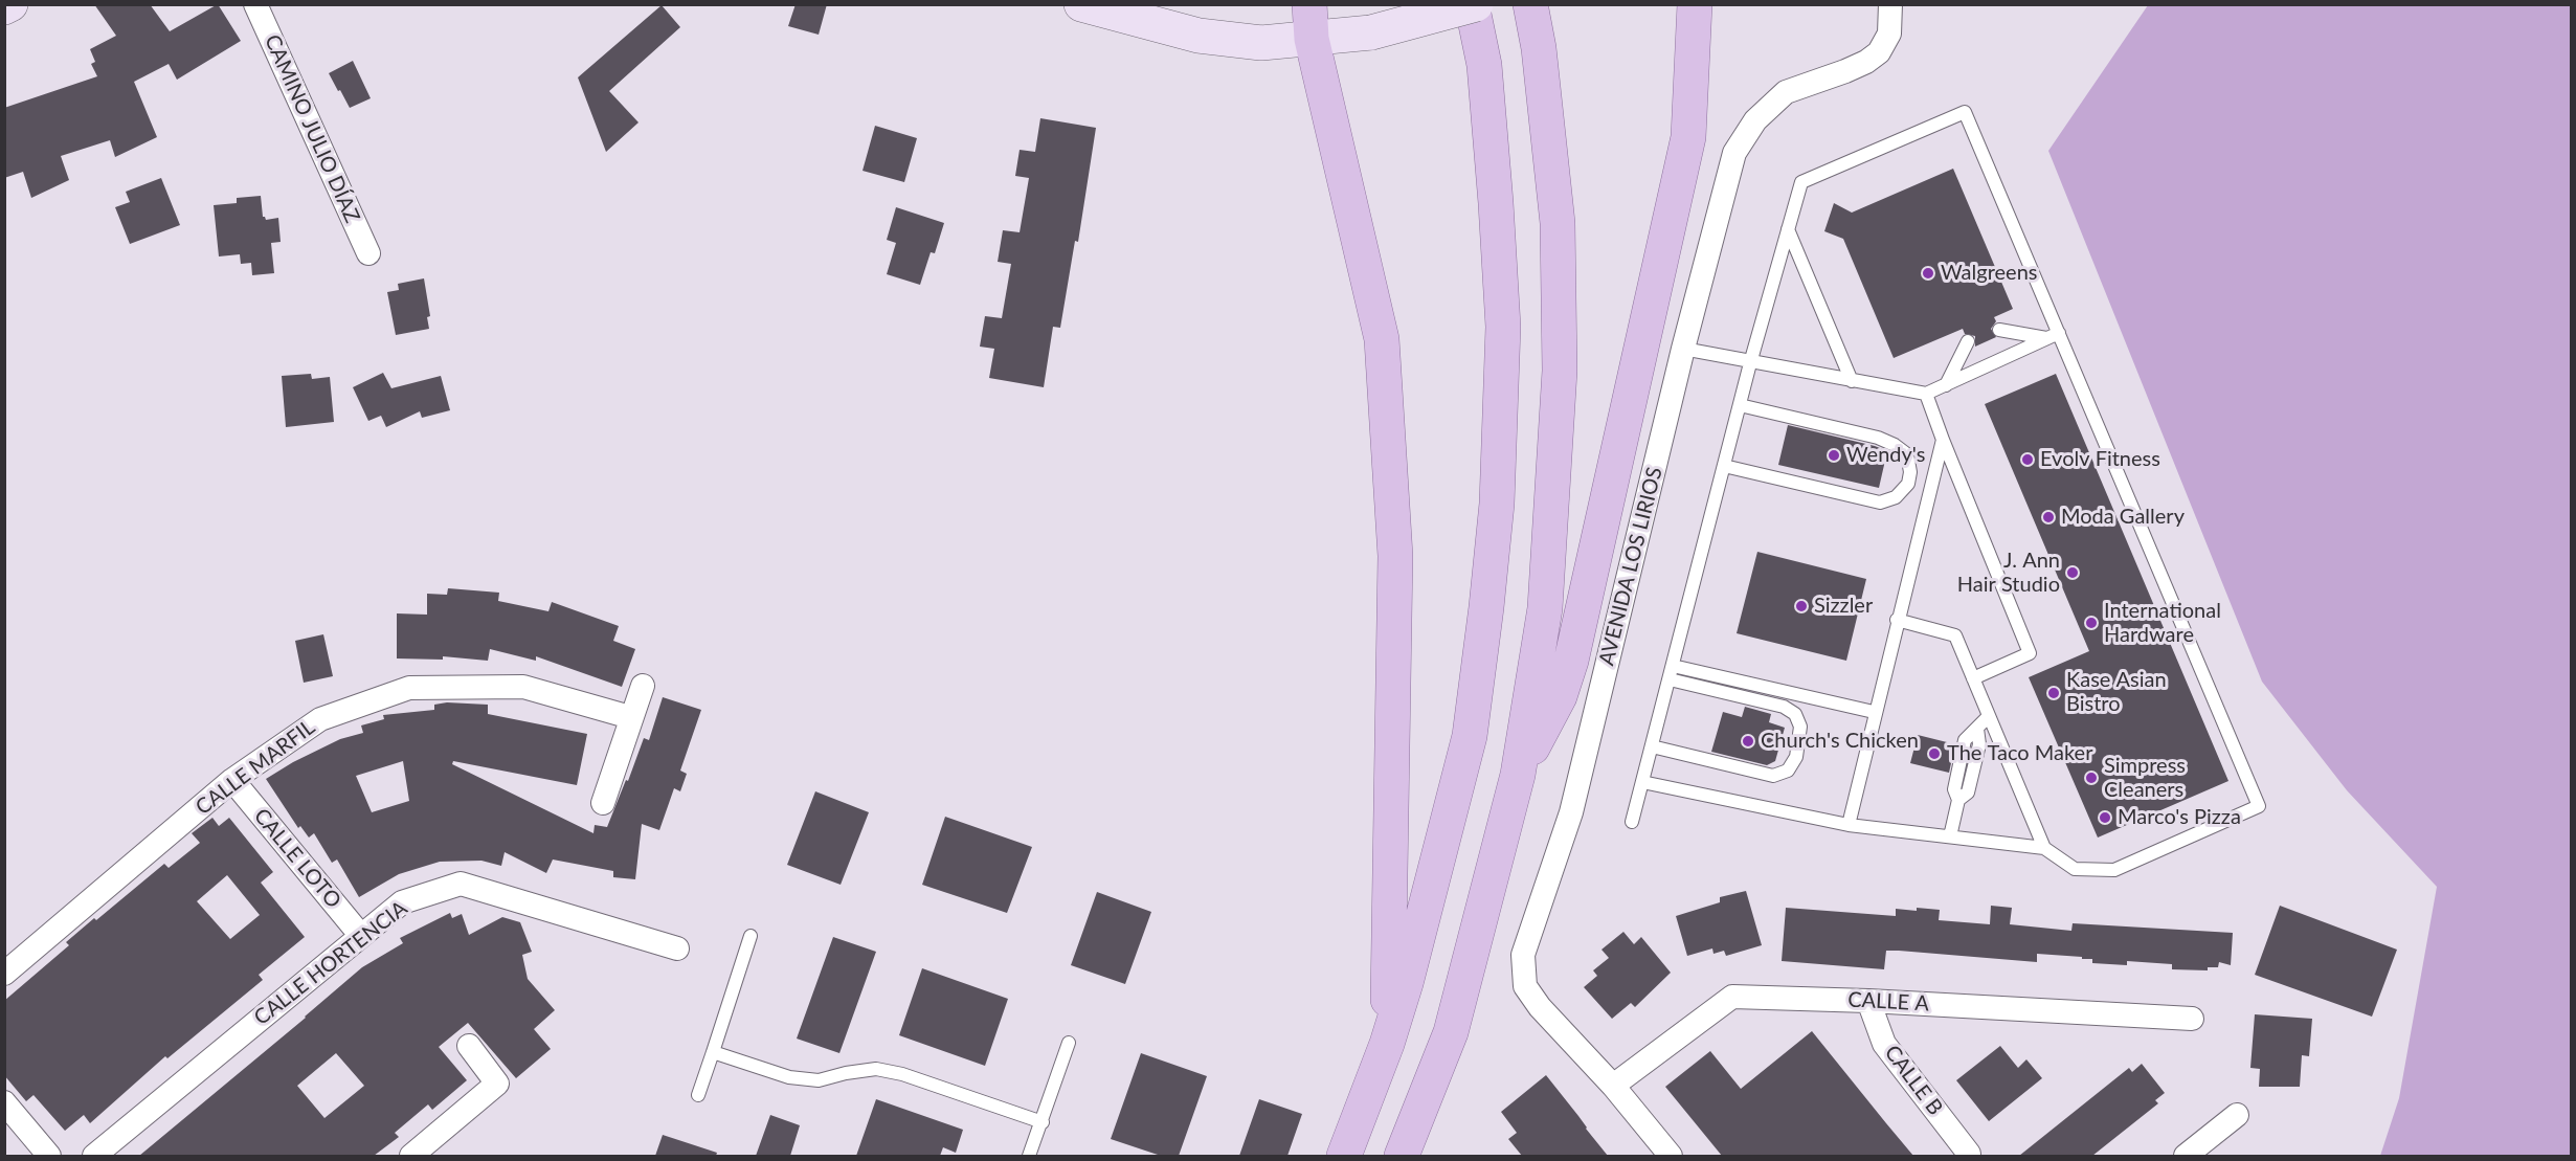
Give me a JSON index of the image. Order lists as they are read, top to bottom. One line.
{"streets":{"street":["CAMINO JULIO DÍAZ","AVENIDA LOS LIRIOS","CALLE MARFIL","CALLE LOTO","CALLE HORTENCIA","CALLE A","CALLE B"]},"crossings":[["AVENIDA LOS LIRIOS","CALLE A"],["CALLE MARFIL","CALLE LOTO"],["CALLE LOTO","CALLE HORTENCIA"],["CALLE A","CALLE B"]],"places":["Walgreens","Wendy's","Evolv Fitness","Moda Gallery","J. Ann Hair Studio","Sizzler","International Hardware","Kase Asian Bistro","Church's Chicken","The Taco Maker","Simpress Cleaners","Marco's Pizza"]}
